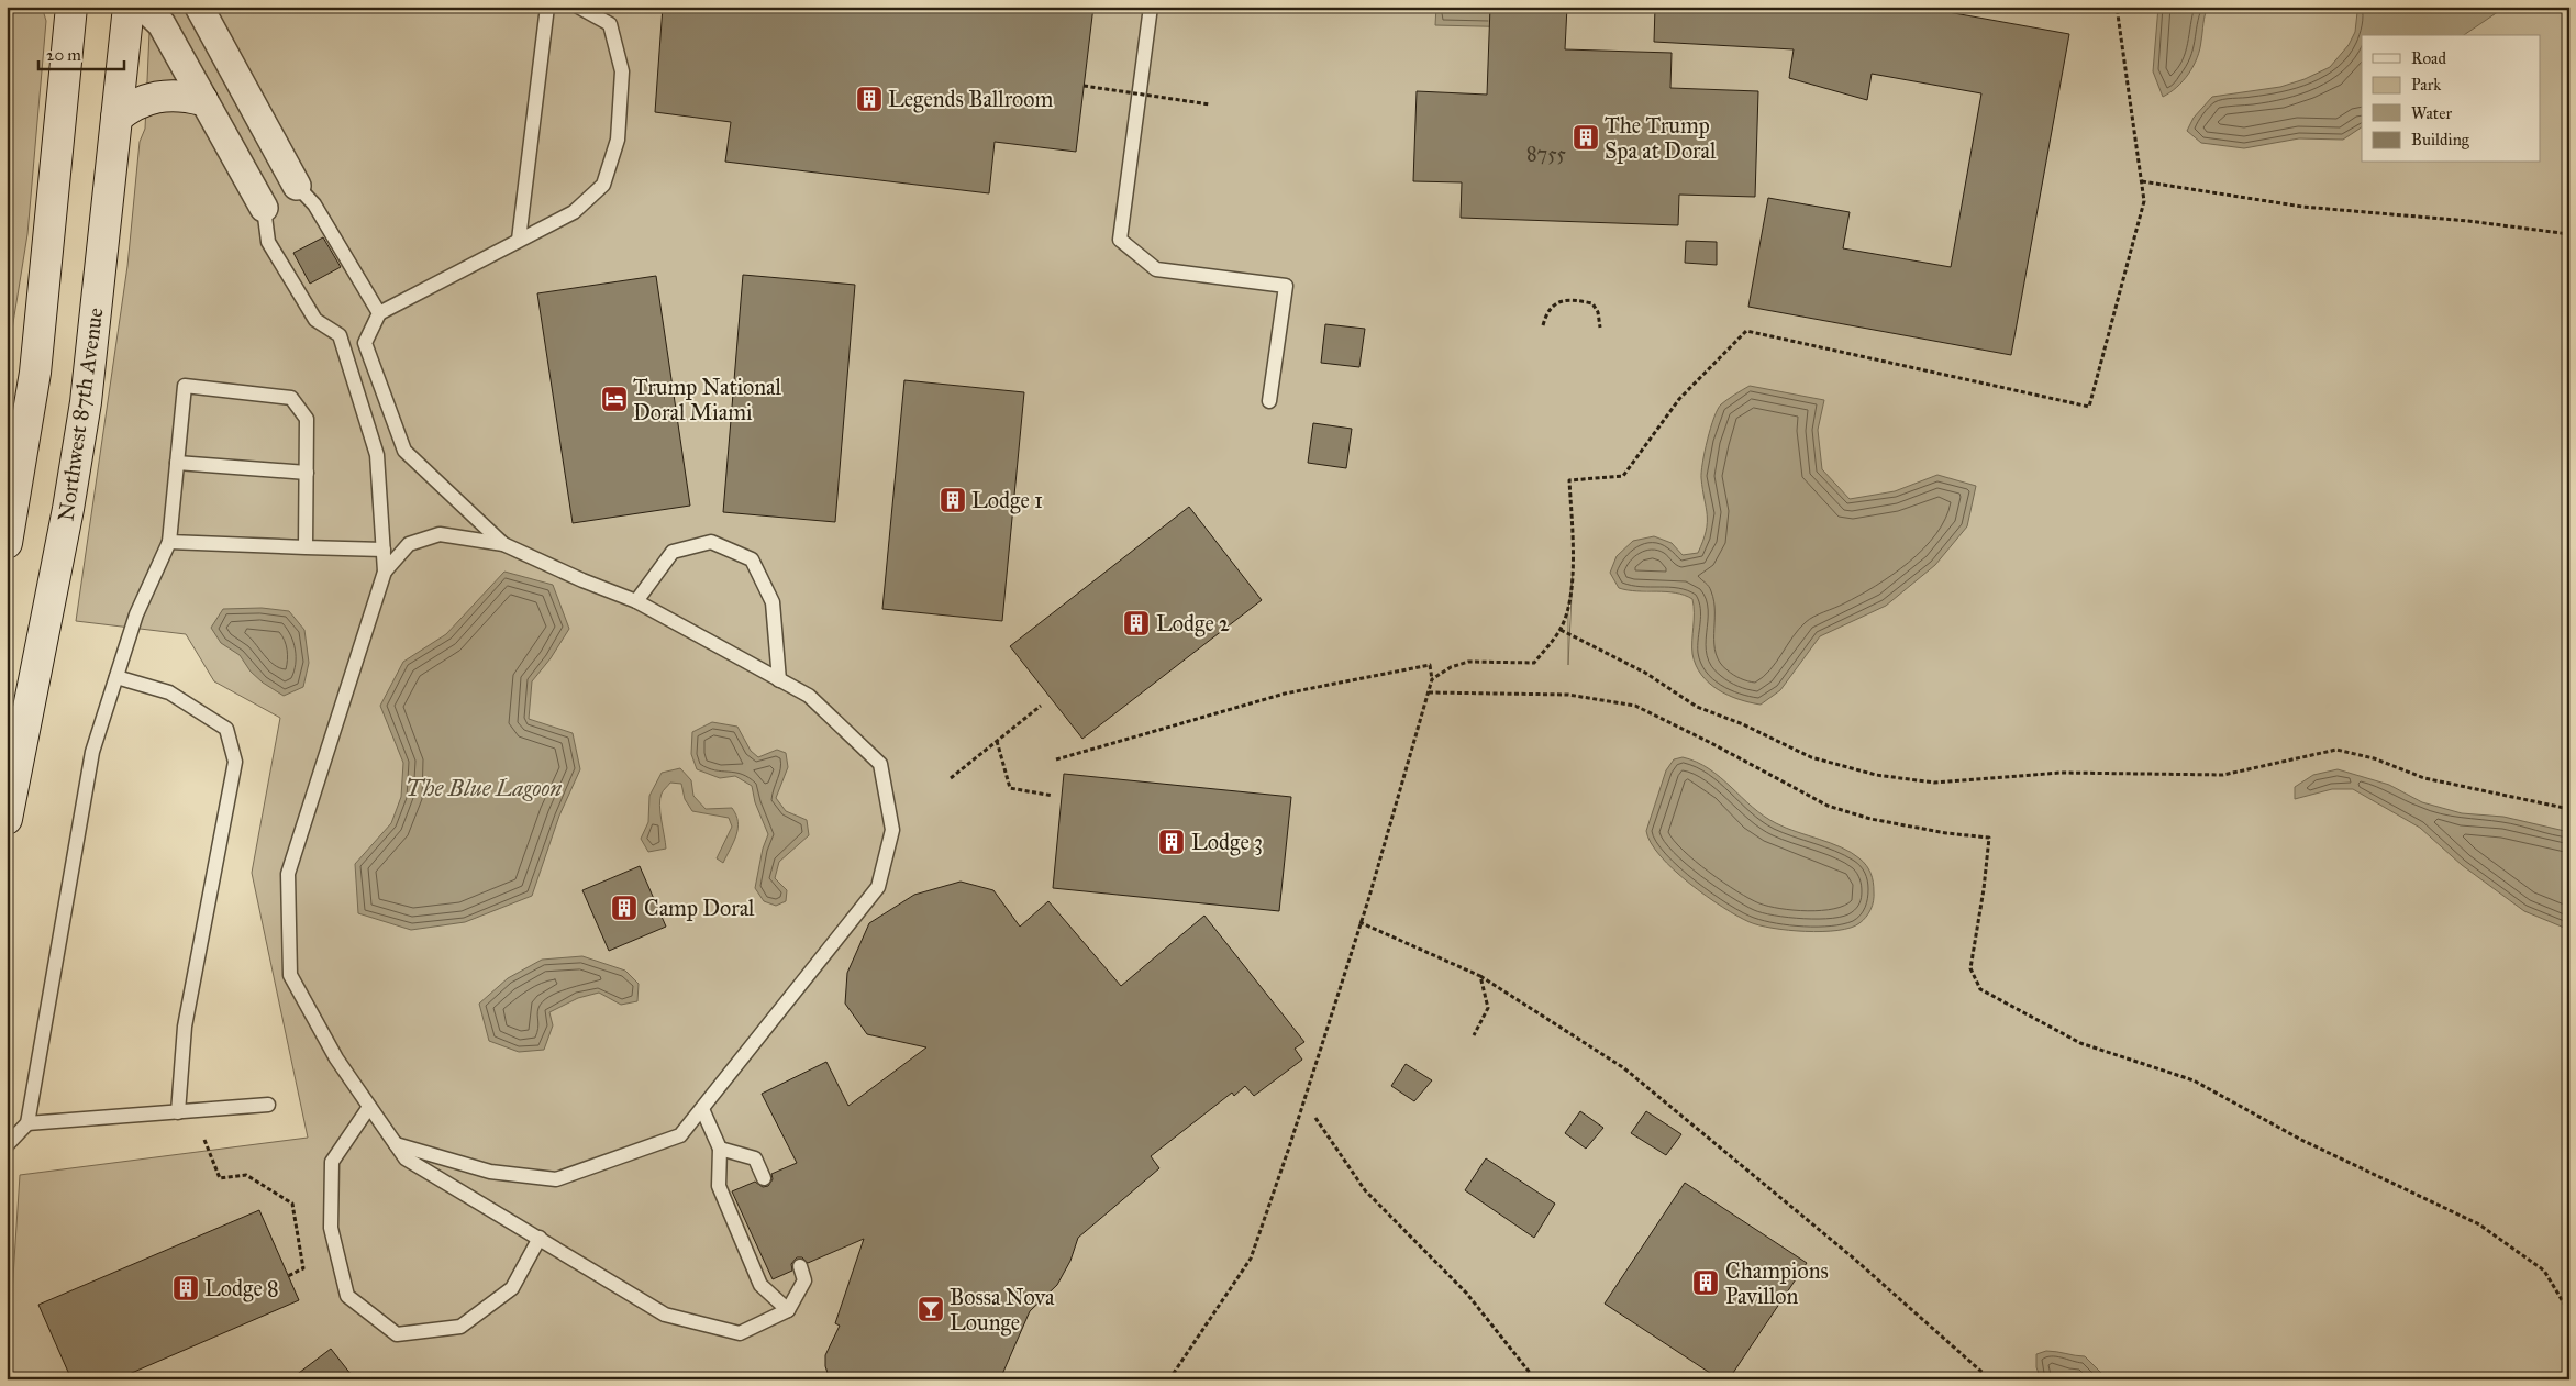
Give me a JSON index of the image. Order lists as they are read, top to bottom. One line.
{"streets":{"main road":["Northwest 87th Avenue"]},"water":["The Blue Lagoon"],"places":{"building":["Legends Ballroom","The Trump Spa at Doral","Lodge 1","Lodge 2","Lodge 3","Camp Doral","Champions Pavillon","Lodge 8"],"hotel":["Trump National Doral Miami"],"bar":["Bossa Nova Lounge"]},"house_numbers":["8755"],"legend":["Road","Park","Water","Building"],"scale_bar":"20 m"}
